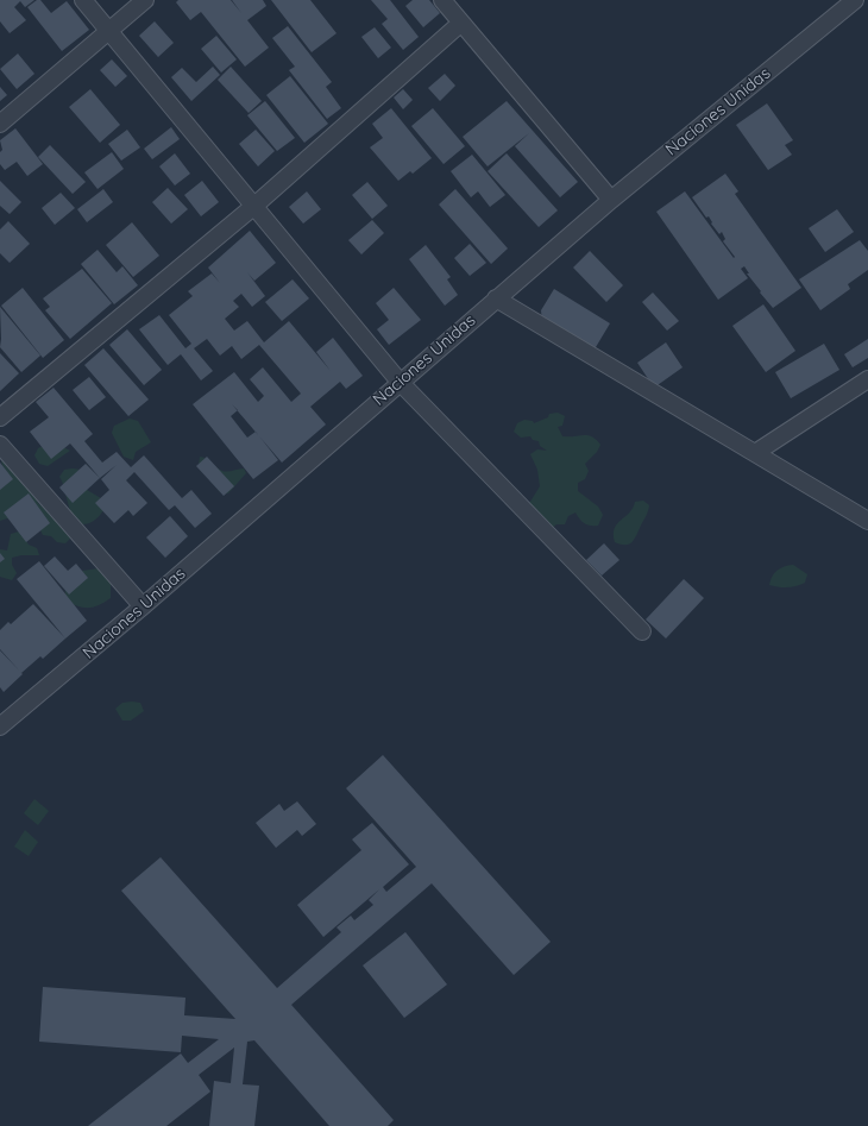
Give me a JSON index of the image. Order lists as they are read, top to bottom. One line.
{"streets":{"street":["Naciones Unidas"]}}
